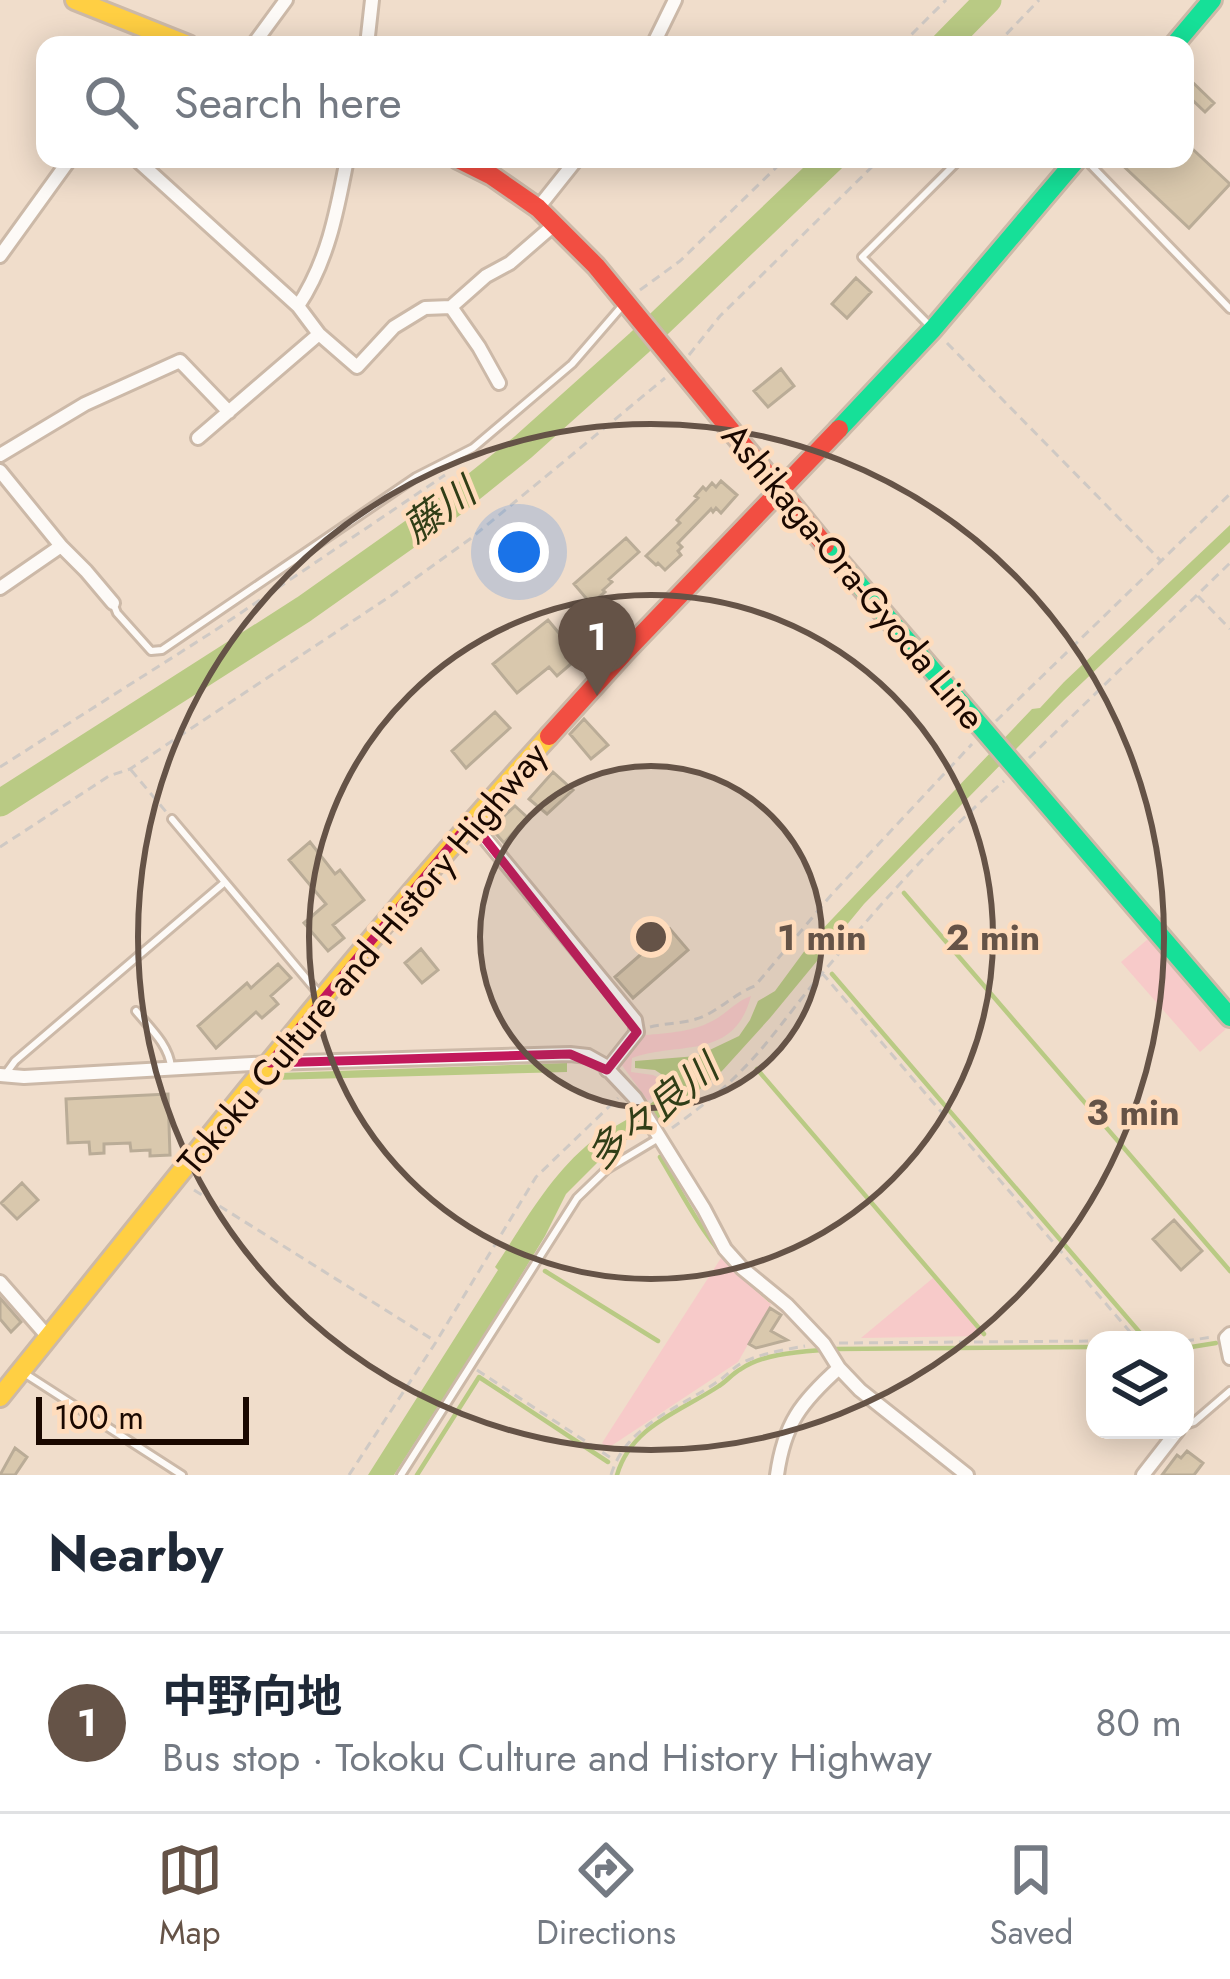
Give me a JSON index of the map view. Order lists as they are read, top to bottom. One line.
{"streets":{"main road":["Ashikaga-Ora-Gyoda Line","Tokoku Culture and History Highway"]},"crossings":[["Ashikaga-Ora-Gyoda Line","Tokoku Culture and History Highway"]],"water":["藤川","多々良川"],"scale_bar":"100 m","page":{"search":"Search here","pins":"1","scale":"100 m","heading":"Nearby","list":[{"mark":"1","name":"中野向地","note":"Bus stop · Tokoku Culture and History Highway","value":"80 m"}],"nav":["Map","Directions","Saved"]},"rings":["1 min","2 min","3 min"]}
